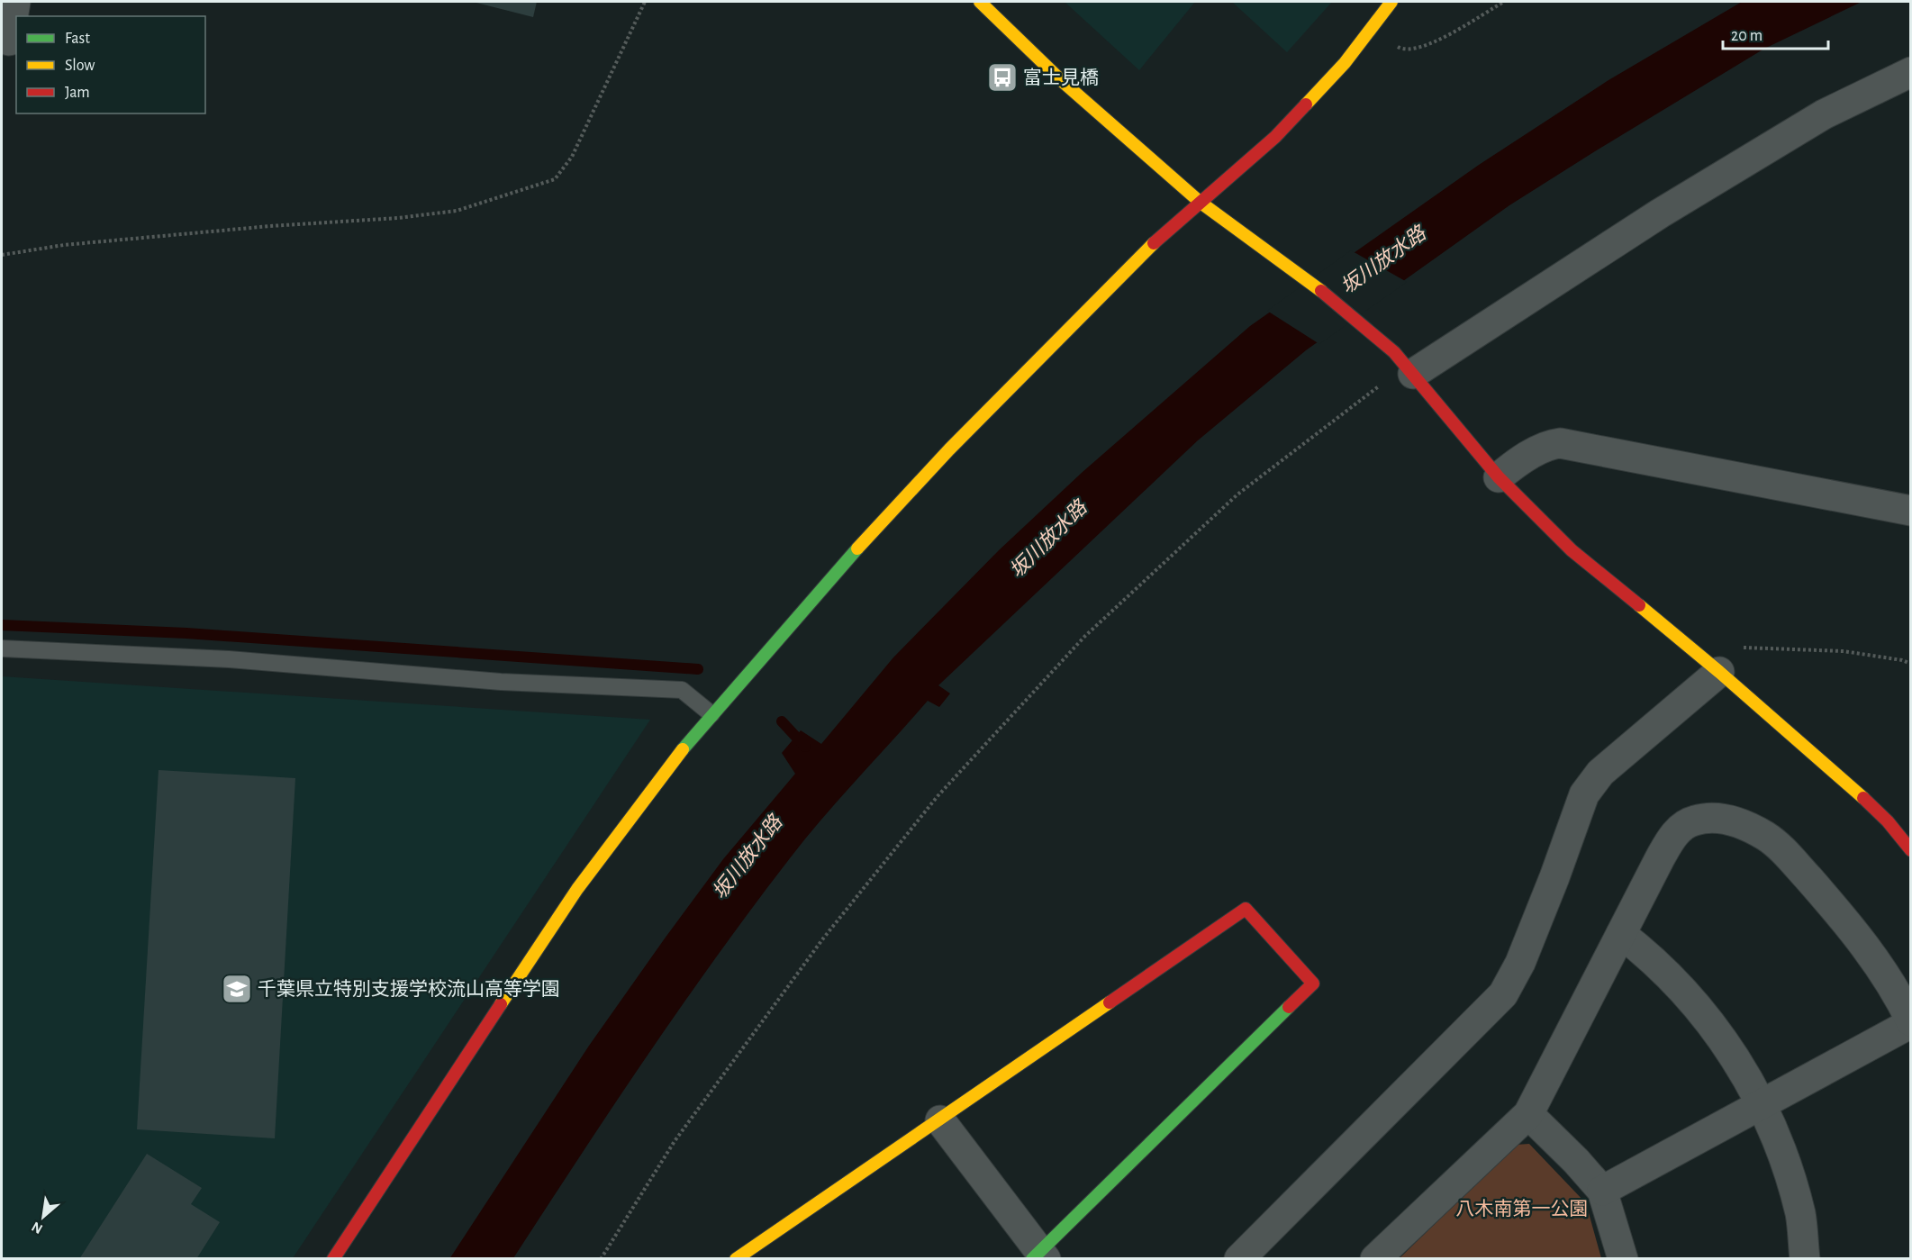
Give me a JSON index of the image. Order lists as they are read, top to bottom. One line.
{"water":["坂川放水路"],"parks":["八木南第一公園"],"places":{"bus stop":["富士見橋"],"school or university":["千葉県立特別支援学校流山高等学園"]},"legend":["Fast","Slow","Jam"],"scale_bar":"20 m","north":"bottom left"}
